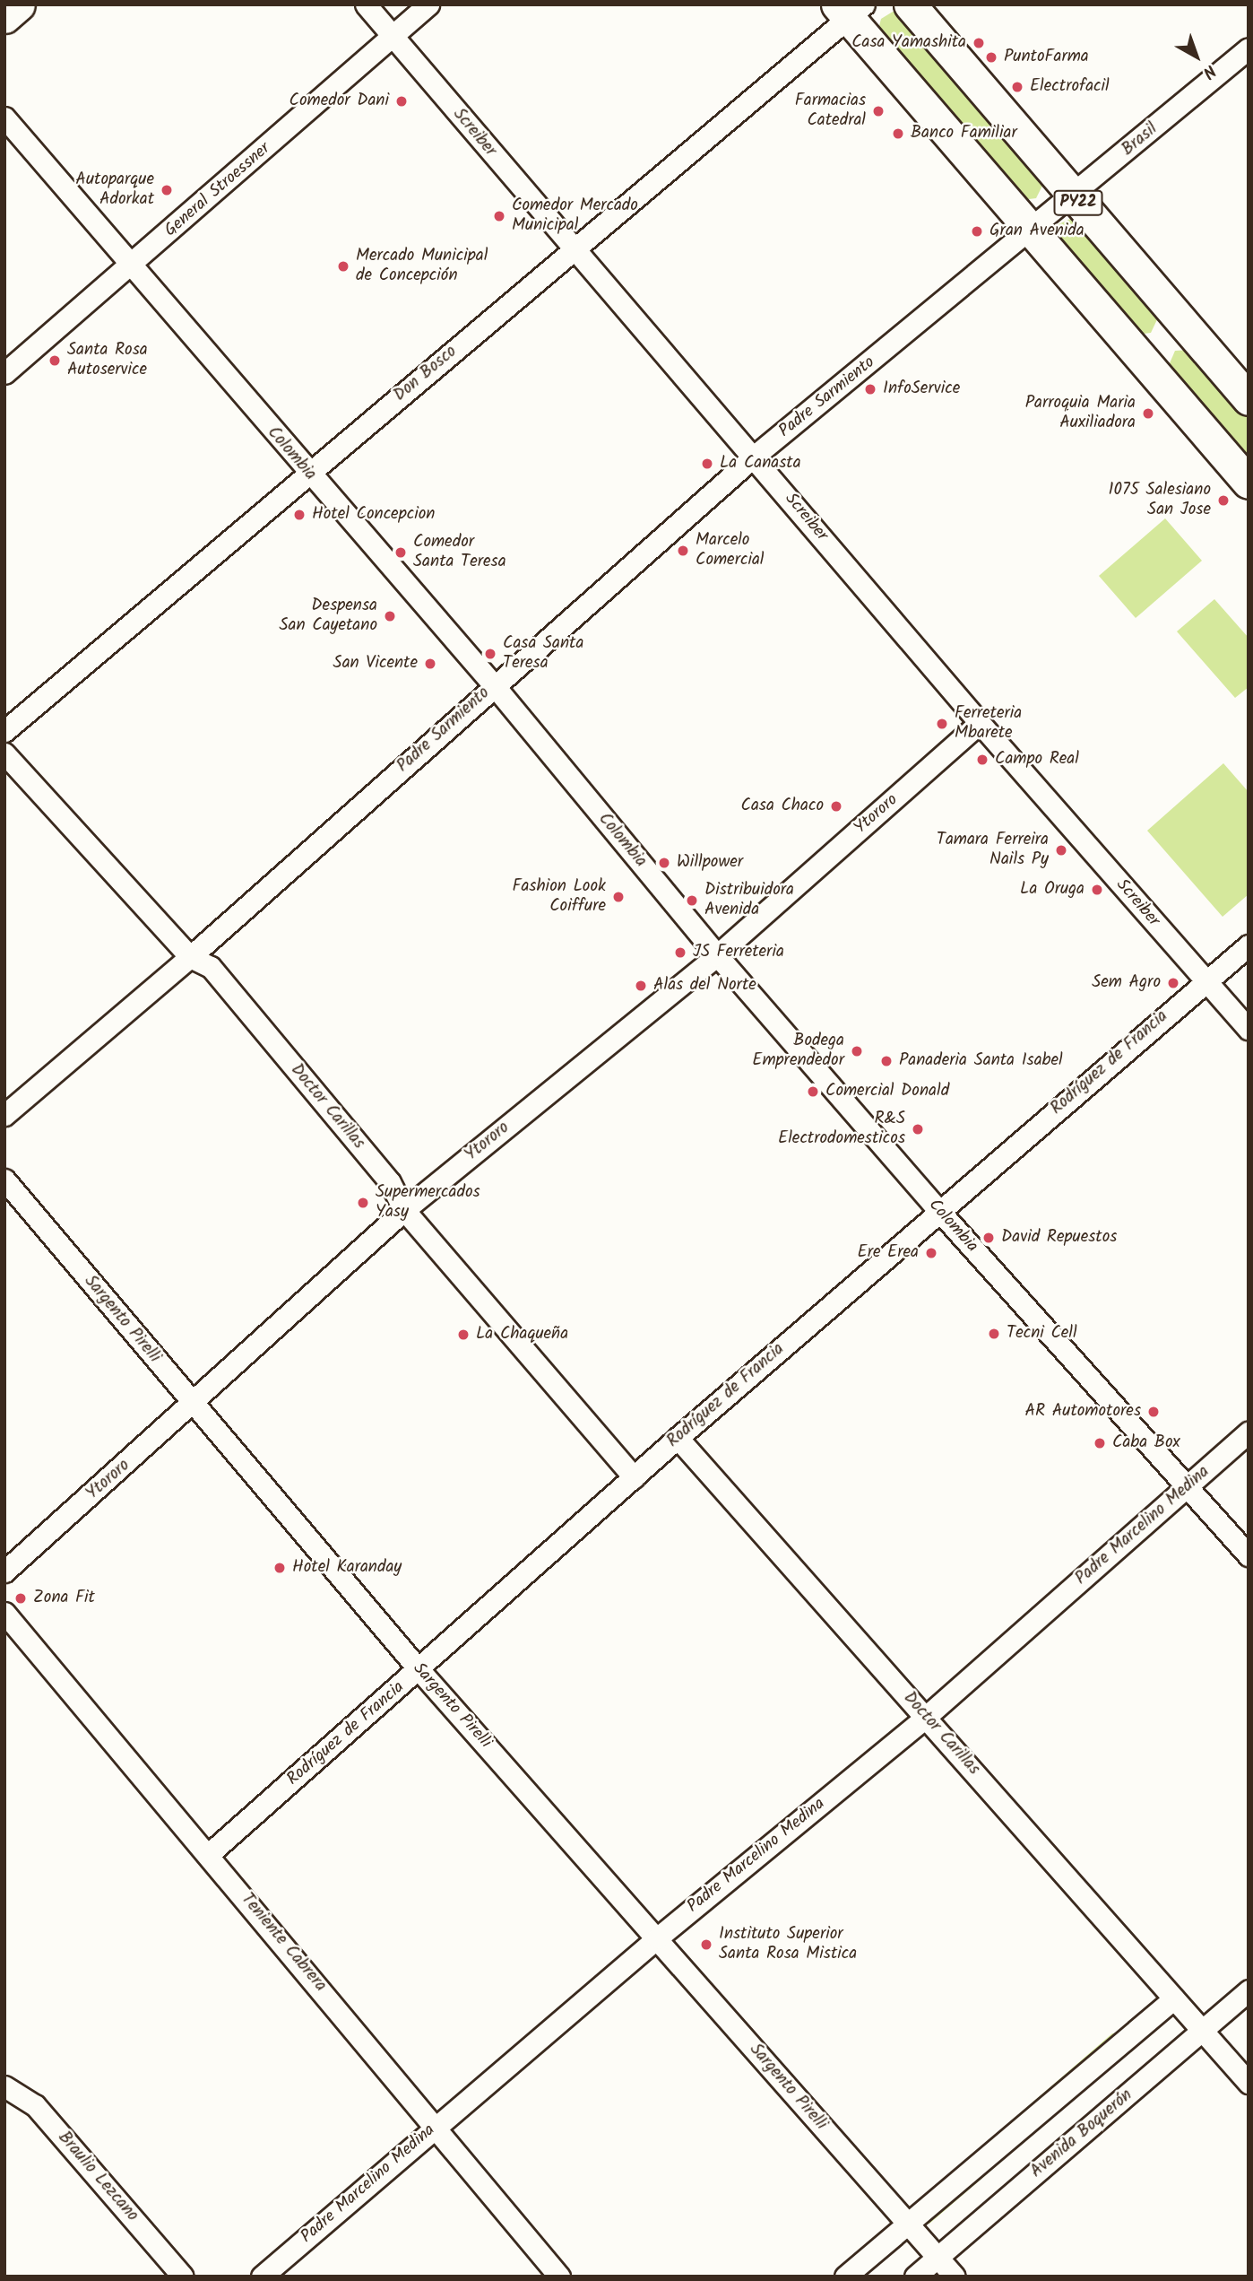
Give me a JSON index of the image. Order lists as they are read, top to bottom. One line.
{"streets":{"highway":["PY22"],"street":["Screiber","Brasil","General Stroessner","Don Bosco","Padre Sarmiento","Colombia","Ytororo","Rodríguez de Francia","Doctor Carillas","Sargento Pirelli","Padre Marcelino Medina","Teniente Cabrera","Avenida Boquerón","Braulio Lezcano"]},"crossings":[["Screiber","General Stroessner"],["Screiber","Don Bosco"],["Screiber","Padre Sarmiento"],["Screiber","Ytororo"],["Screiber","Rodríguez de Francia"],["Brasil","PY22"],["Brasil","Padre Sarmiento"],["General Stroessner","Colombia"],["Don Bosco","Colombia"],["Padre Sarmiento","Colombia"],["Padre Sarmiento","Doctor Carillas"],["Colombia","Ytororo"],["Colombia","Rodríguez de Francia"],["Colombia","Padre Marcelino Medina"],["Ytororo","Doctor Carillas"],["Ytororo","Sargento Pirelli"],["Rodríguez de Francia","Doctor Carillas"],["Rodríguez de Francia","Sargento Pirelli"],["Rodríguez de Francia","Teniente Cabrera"],["Doctor Carillas","Padre Marcelino Medina"],["Doctor Carillas","Avenida Boquerón"],["Sargento Pirelli","Padre Marcelino Medina"],["Sargento Pirelli","Avenida Boquerón"],["Padre Marcelino Medina","Teniente Cabrera"]],"places":["Casa Yamashita","PuntoFarma","Electrofacil","Comedor Dani","Farmacias Catedral","Banco Familiar","Autoparque Adorkat","Comedor Mercado Municipal","Gran Avenida","Mercado Municipal de Concepción","Santa Rosa Autoservice","InfoService","Parroquia Maria Auxiliadora","La Canasta","1075 Salesiano San Jose","Hotel Concepcion","Marcelo Comercial","Comedor Santa Teresa","Despensa San Cayetano","Casa Santa Teresa","San Vicente","Ferreteria Mbarete","Campo Real","Casa Chaco","Tamara Ferreira Nails Py","Willpower","La Oruga","Fashion Look Coiffure","Distribuidora Avenida","JS Ferreteria","Sem Agro","Alas del Norte","Bodega Emprendedor","Panaderia Santa Isabel","Comercial Donald","R&S Electrodomesticos","Supermercados Yasy","David Repuestos","Ere Erea","Tecni Cell","La Chaqueña","AR Automotores","Caba Box","Hotel Karanday","Zona Fit","Instituto Superior Santa Rosa Mistica"],"north":"bottom right"}
